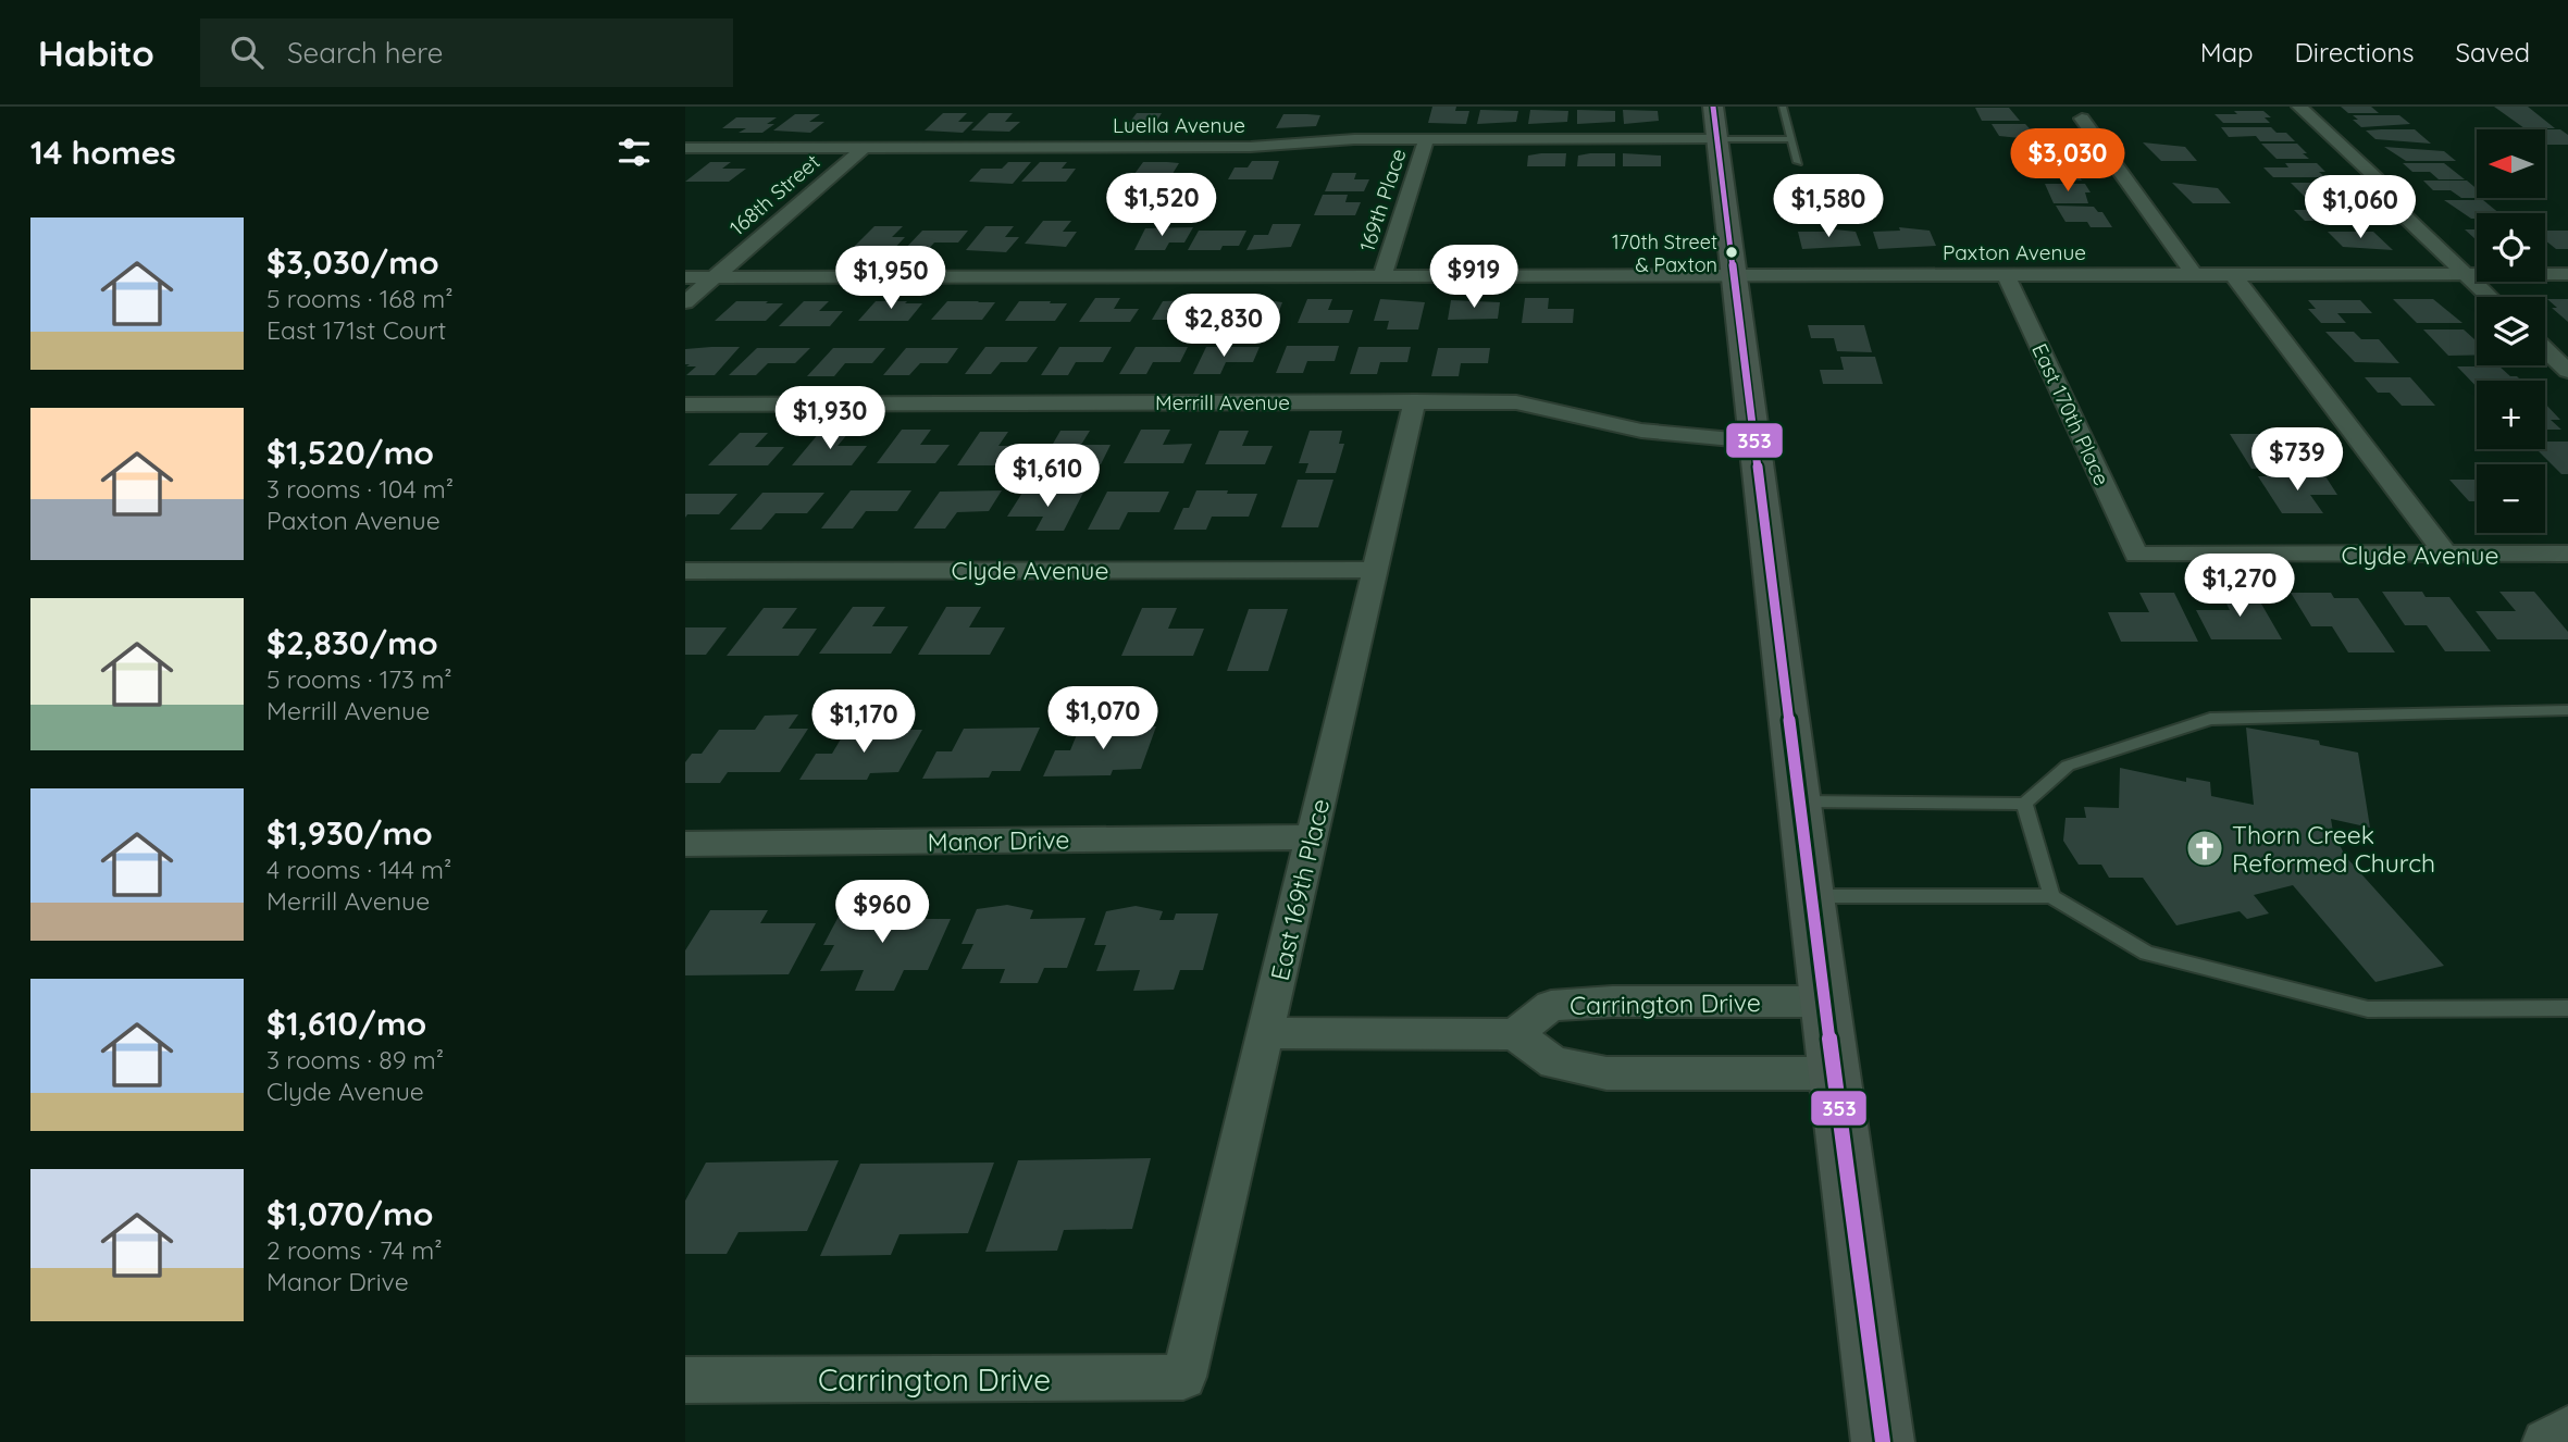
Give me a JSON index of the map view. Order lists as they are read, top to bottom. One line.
{"streets":{"street":["Luella Avenue","168th Street","169th Place","Paxton Avenue","Merrill Avenue","East 170th Place","Clyde Avenue","Manor Drive","East 169th Place","Carrington Drive"]},"crossings":[["Luella Avenue","168th Street"],["Luella Avenue","169th Place"],["168th Street","Paxton Avenue"],["169th Place","Paxton Avenue"],["Paxton Avenue","East 170th Place"],["Merrill Avenue","East 169th Place"],["East 170th Place","Clyde Avenue"],["Clyde Avenue","East 169th Place"],["Manor Drive","East 169th Place"],["East 169th Place","Carrington Drive"]],"places":{"other":["170th Street & Paxton"],"church":["Thorn Creek Reformed Church"]},"lines":["transit line 353"],"north":"left","page":{"header":"Habito","search":"Search here","nav":["Map","Directions","Saved"],"heading":"14 homes","price":["$3,030","$1,520","$1,580","$1,060","$919","$1,950","$2,830","$1,930","$739","$1,610","$1,270","$1,070","$1,170","$960"],"map_buttons":["+","−"],"list":[{"name":"$3,030/mo","note":"5 rooms · 168 m² · East 171st Court"},{"name":"$1,520/mo","note":"3 rooms · 104 m² · Paxton Avenue"},{"name":"$2,830/mo","note":"5 rooms · 173 m² · Merrill Avenue"},{"name":"$1,930/mo","note":"4 rooms · 144 m² · Merrill Avenue"},{"name":"$1,610/mo","note":"3 rooms · 89 m² · Clyde Avenue"},{"name":"$1,070/mo","note":"2 rooms · 74 m² · Manor Drive"}]}}
